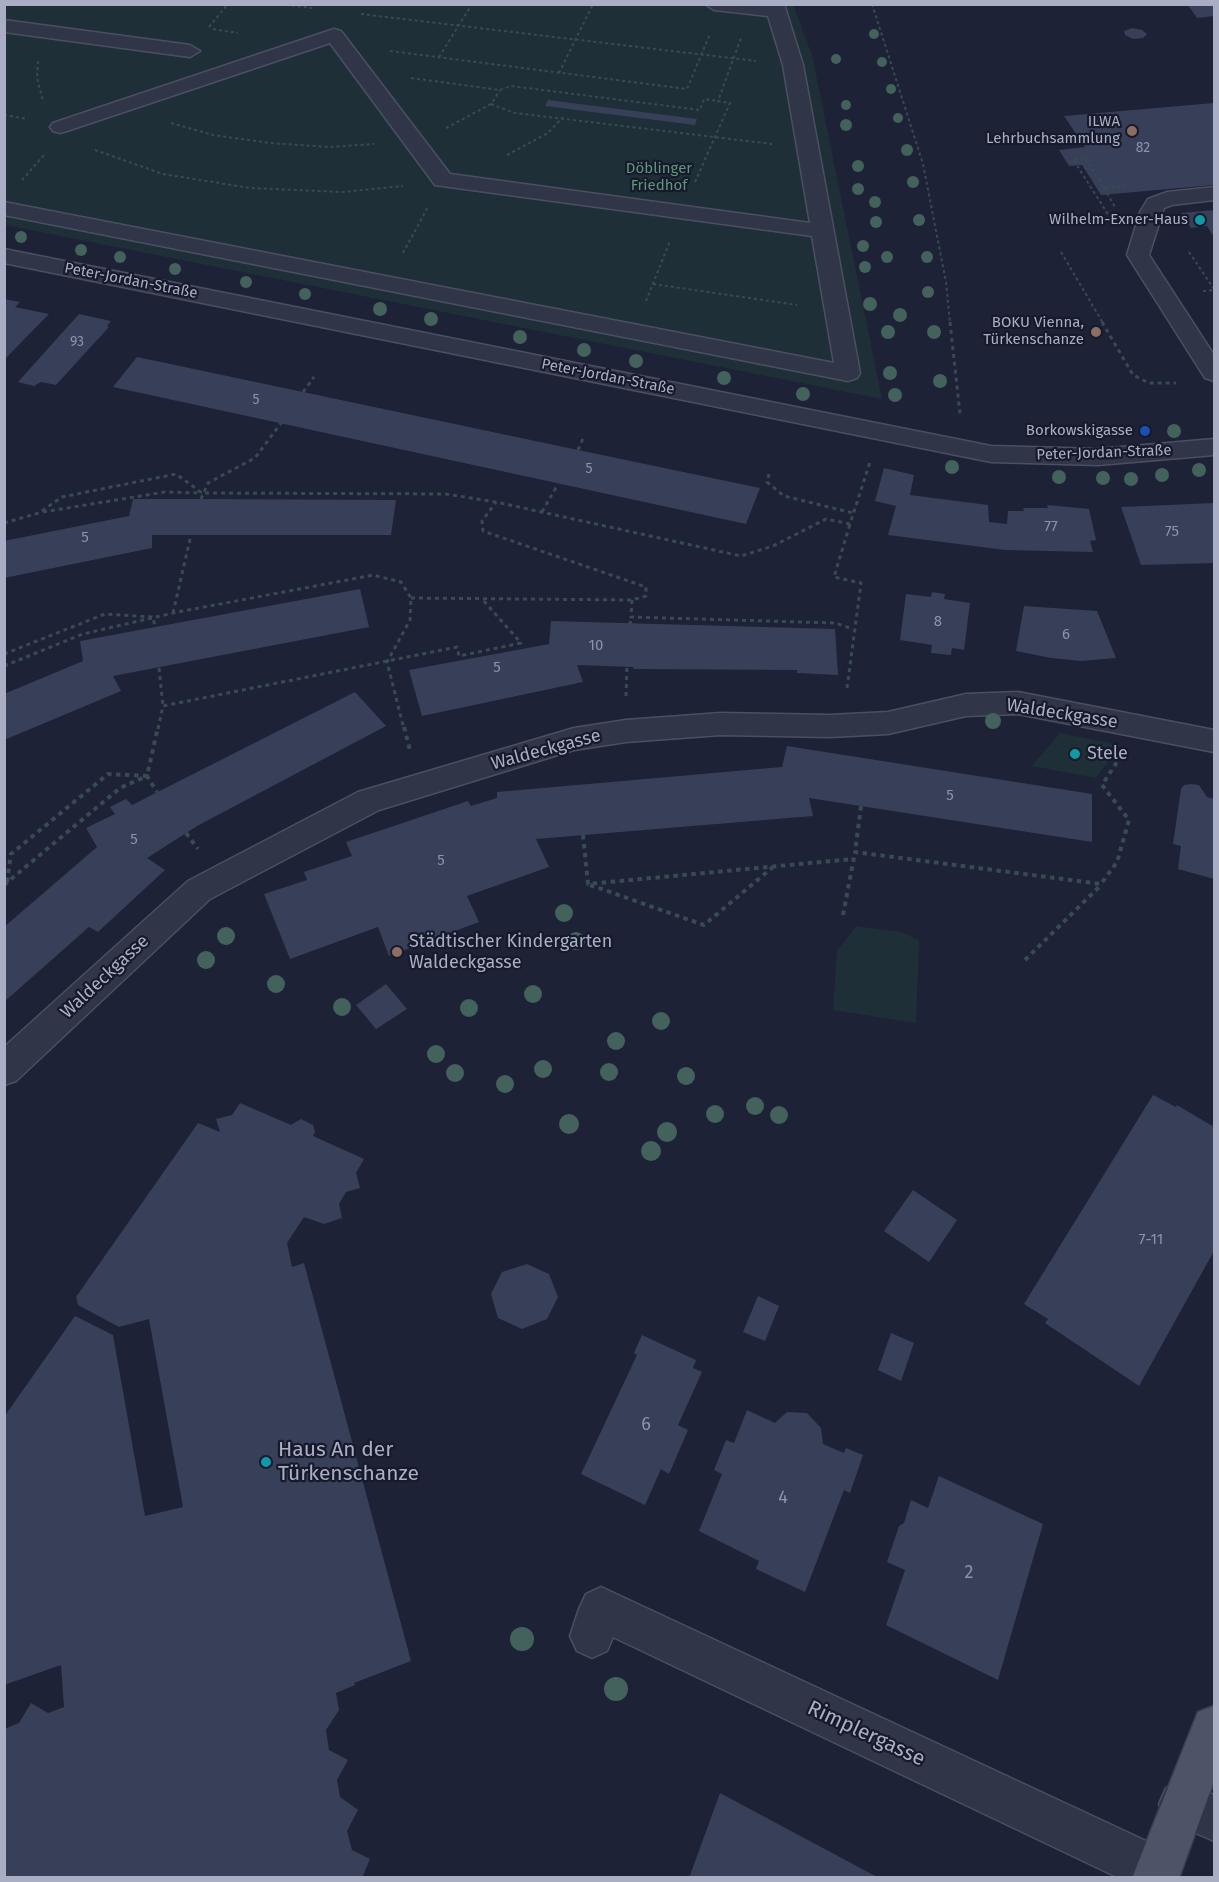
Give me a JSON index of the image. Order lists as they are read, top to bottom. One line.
{"streets":{"street":["Peter-Jordan-Straße","Waldeckgasse","Rimplergasse"]},"parks":["Döblinger Friedhof"],"places":["ILWA Lehrbuchsammlung","Wilhelm-Exner-Haus","BOKU Vienna, Türkenschanze","Borkowskigasse","Stele","Städtischer Kindergarten Waldeckgasse","Haus An der Türkenschanze"],"house_numbers":["82","93","5","5","77","75","5","8","6","10","5","5","5","5","7-11","6","4","2"]}
